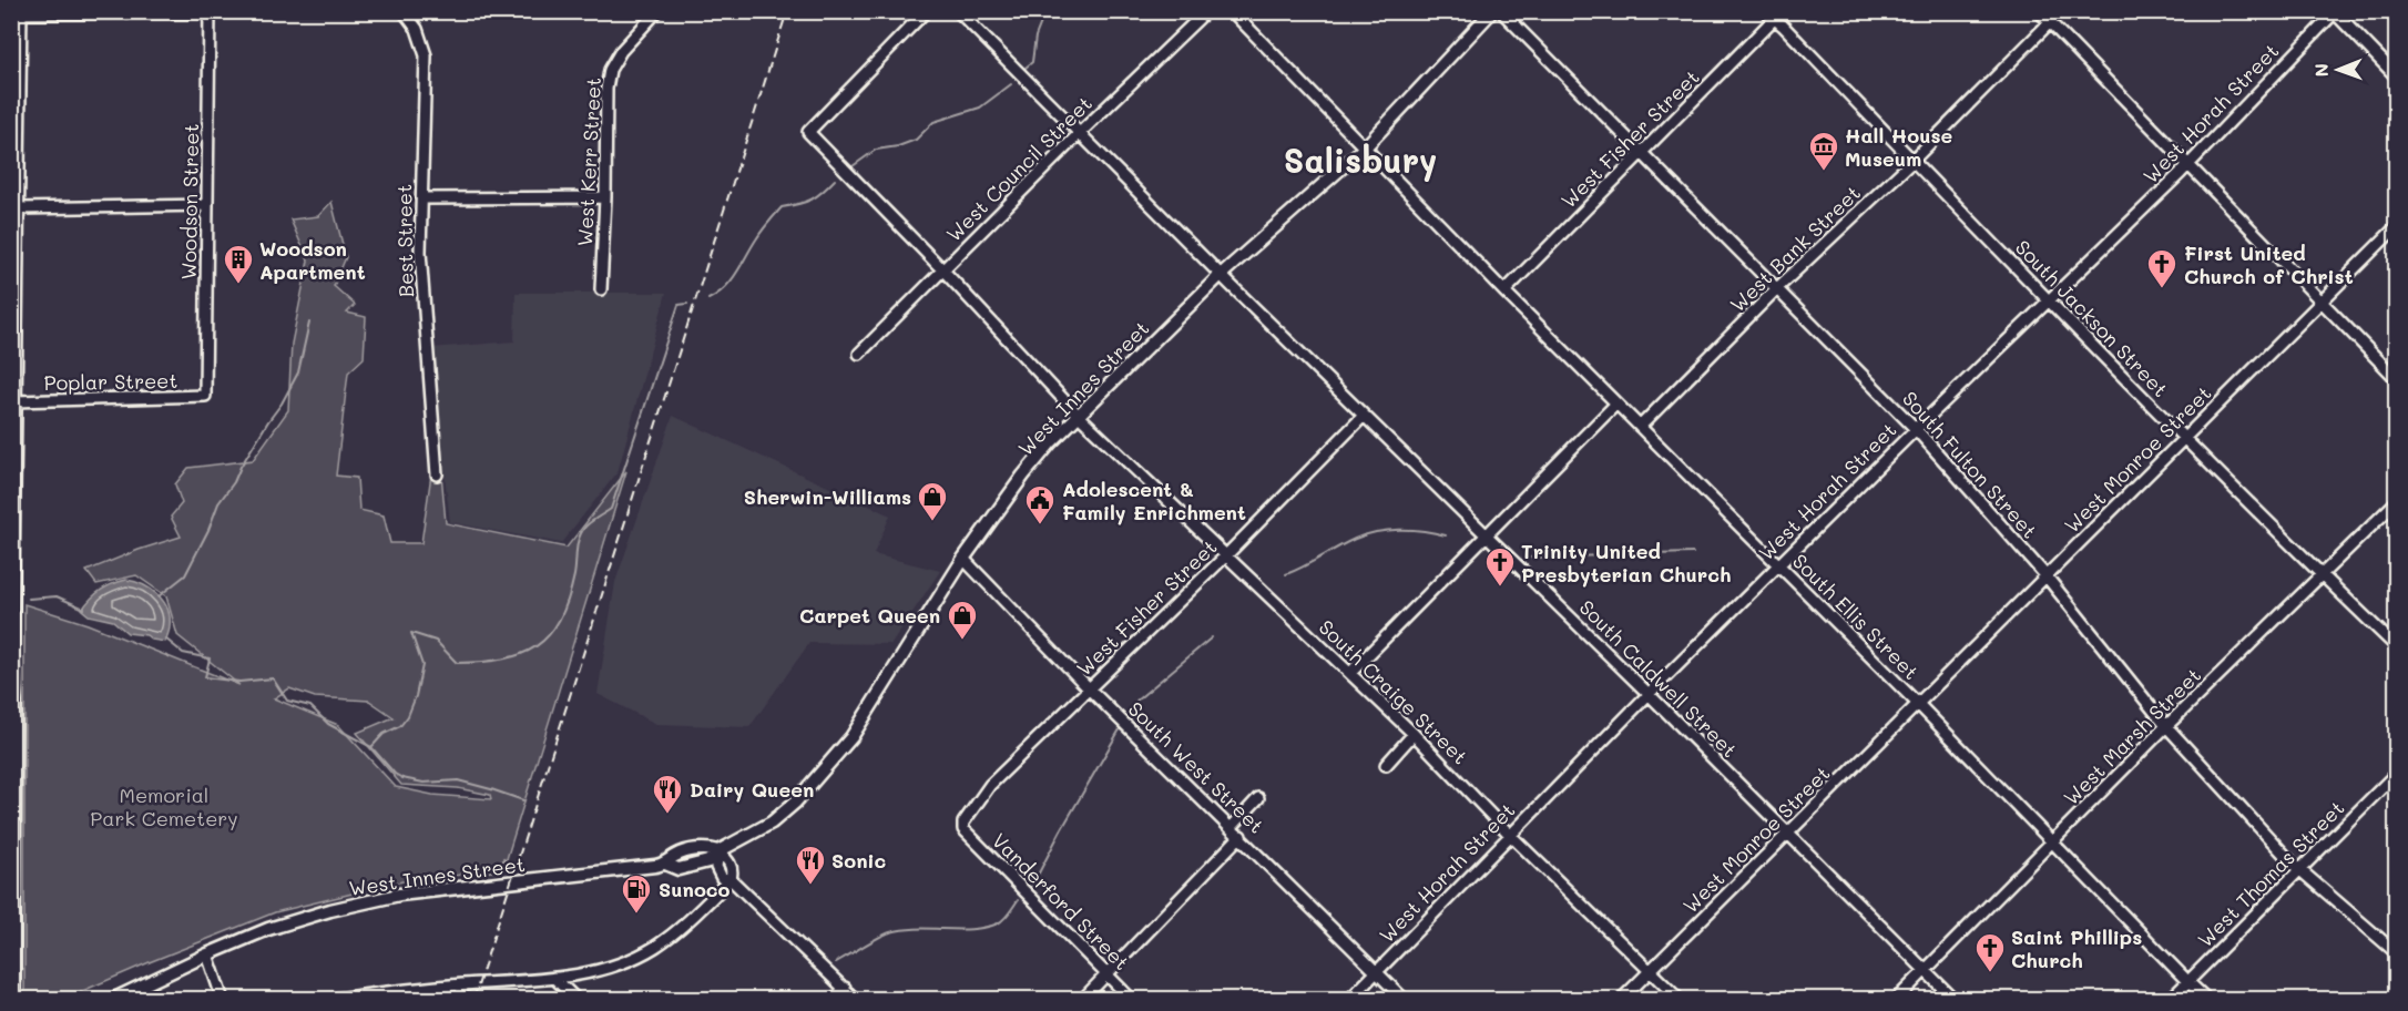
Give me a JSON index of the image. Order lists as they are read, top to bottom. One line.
{"streets":{"main road":["West Innes Street"],"street":["West Horah Street","West Fisher Street","West Kerr Street","West Council Street","Woodson Street","Best Street","West Bank Street","South Jackson Street","Poplar Street","West Monroe Street","South Fulton Street","South Ellis Street","South Caldwell Street","South Craige Street","West Marsh Street","South West Street","West Thomas Street","Vanderford Street"]},"crossings":[["West Horah Street","South Jackson Street"],["West Horah Street","South Fulton Street"],["West Horah Street","South Ellis Street"],["West Horah Street","South Caldwell Street"],["West Horah Street","South Craige Street"],["West Horah Street","South West Street"],["West Fisher Street","South Jackson Street"],["West Fisher Street","South Fulton Street"],["West Fisher Street","South Ellis Street"],["West Fisher Street","South Caldwell Street"],["West Fisher Street","South Craige Street"],["West Fisher Street","South West Street"],["West Fisher Street","Vanderford Street"],["West Council Street","South Caldwell Street"],["West Council Street","South Craige Street"],["Woodson Street","Poplar Street"],["West Bank Street","South Jackson Street"],["West Bank Street","South Fulton Street"],["West Bank Street","South Ellis Street"],["South Jackson Street","West Monroe Street"],["South Jackson Street","West Marsh Street"],["West Innes Street","South Ellis Street"],["West Innes Street","South Caldwell Street"],["West Innes Street","South Craige Street"],["West Innes Street","South West Street"],["West Monroe Street","South Fulton Street"],["West Monroe Street","South Ellis Street"],["West Monroe Street","South Caldwell Street"],["West Monroe Street","South Craige Street"],["South Fulton Street","West Marsh Street"],["South Fulton Street","West Thomas Street"],["South Ellis Street","West Marsh Street"],["South Ellis Street","West Thomas Street"],["South Caldwell Street","West Marsh Street"]],"districts":["Salisbury"],"parks":["Memorial Park Cemetery"],"places":{"museum":["Hall House Museum"],"building":["Woodson Apartment"],"church":["First United Church of Christ","Trinity United Presbyterian Church","Saint Phillips Church"],"shop":["Sherwin-Williams","Carpet Queen"],"public building":["Adolescent & Family Enrichment"],"restaurant":["Dairy Queen","Sonic"],"fuel station":["Sunoco"]},"north":"left"}
